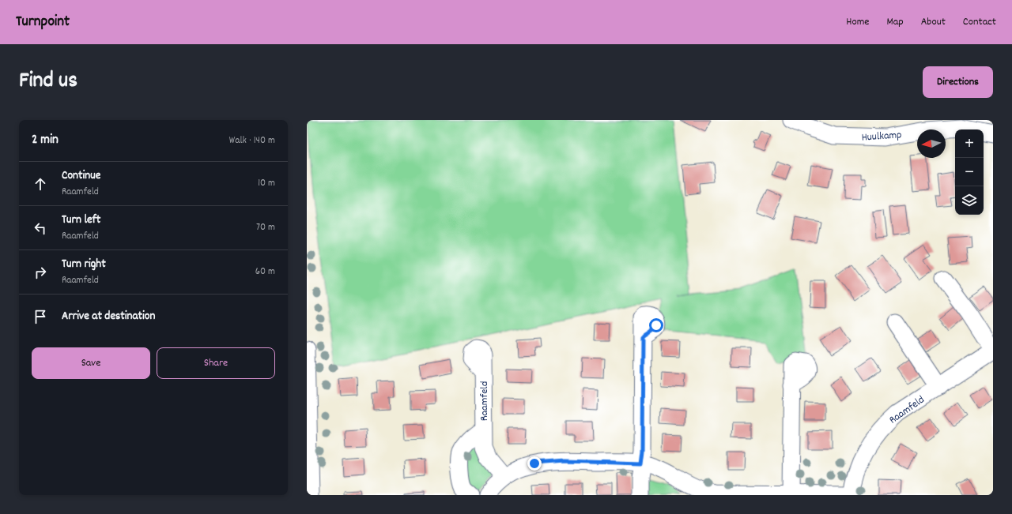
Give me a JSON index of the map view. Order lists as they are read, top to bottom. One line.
{"streets":{"street":["Huulkamp","Raamfeld"]},"north":"left","page":{"header":"Turnpoint","nav":["Home","Map","About","Contact"],"title":"Find us","buttons":["Directions",["Save","Share"]],"heading":["2 min","Walk · 140 m"],"map_buttons":["+","−"],"list":[["Continue","Raamfeld","10 m"],["Turn left","Raamfeld","70 m"],["Turn right","Raamfeld","60 m"],"Arrive at destination"]}}
